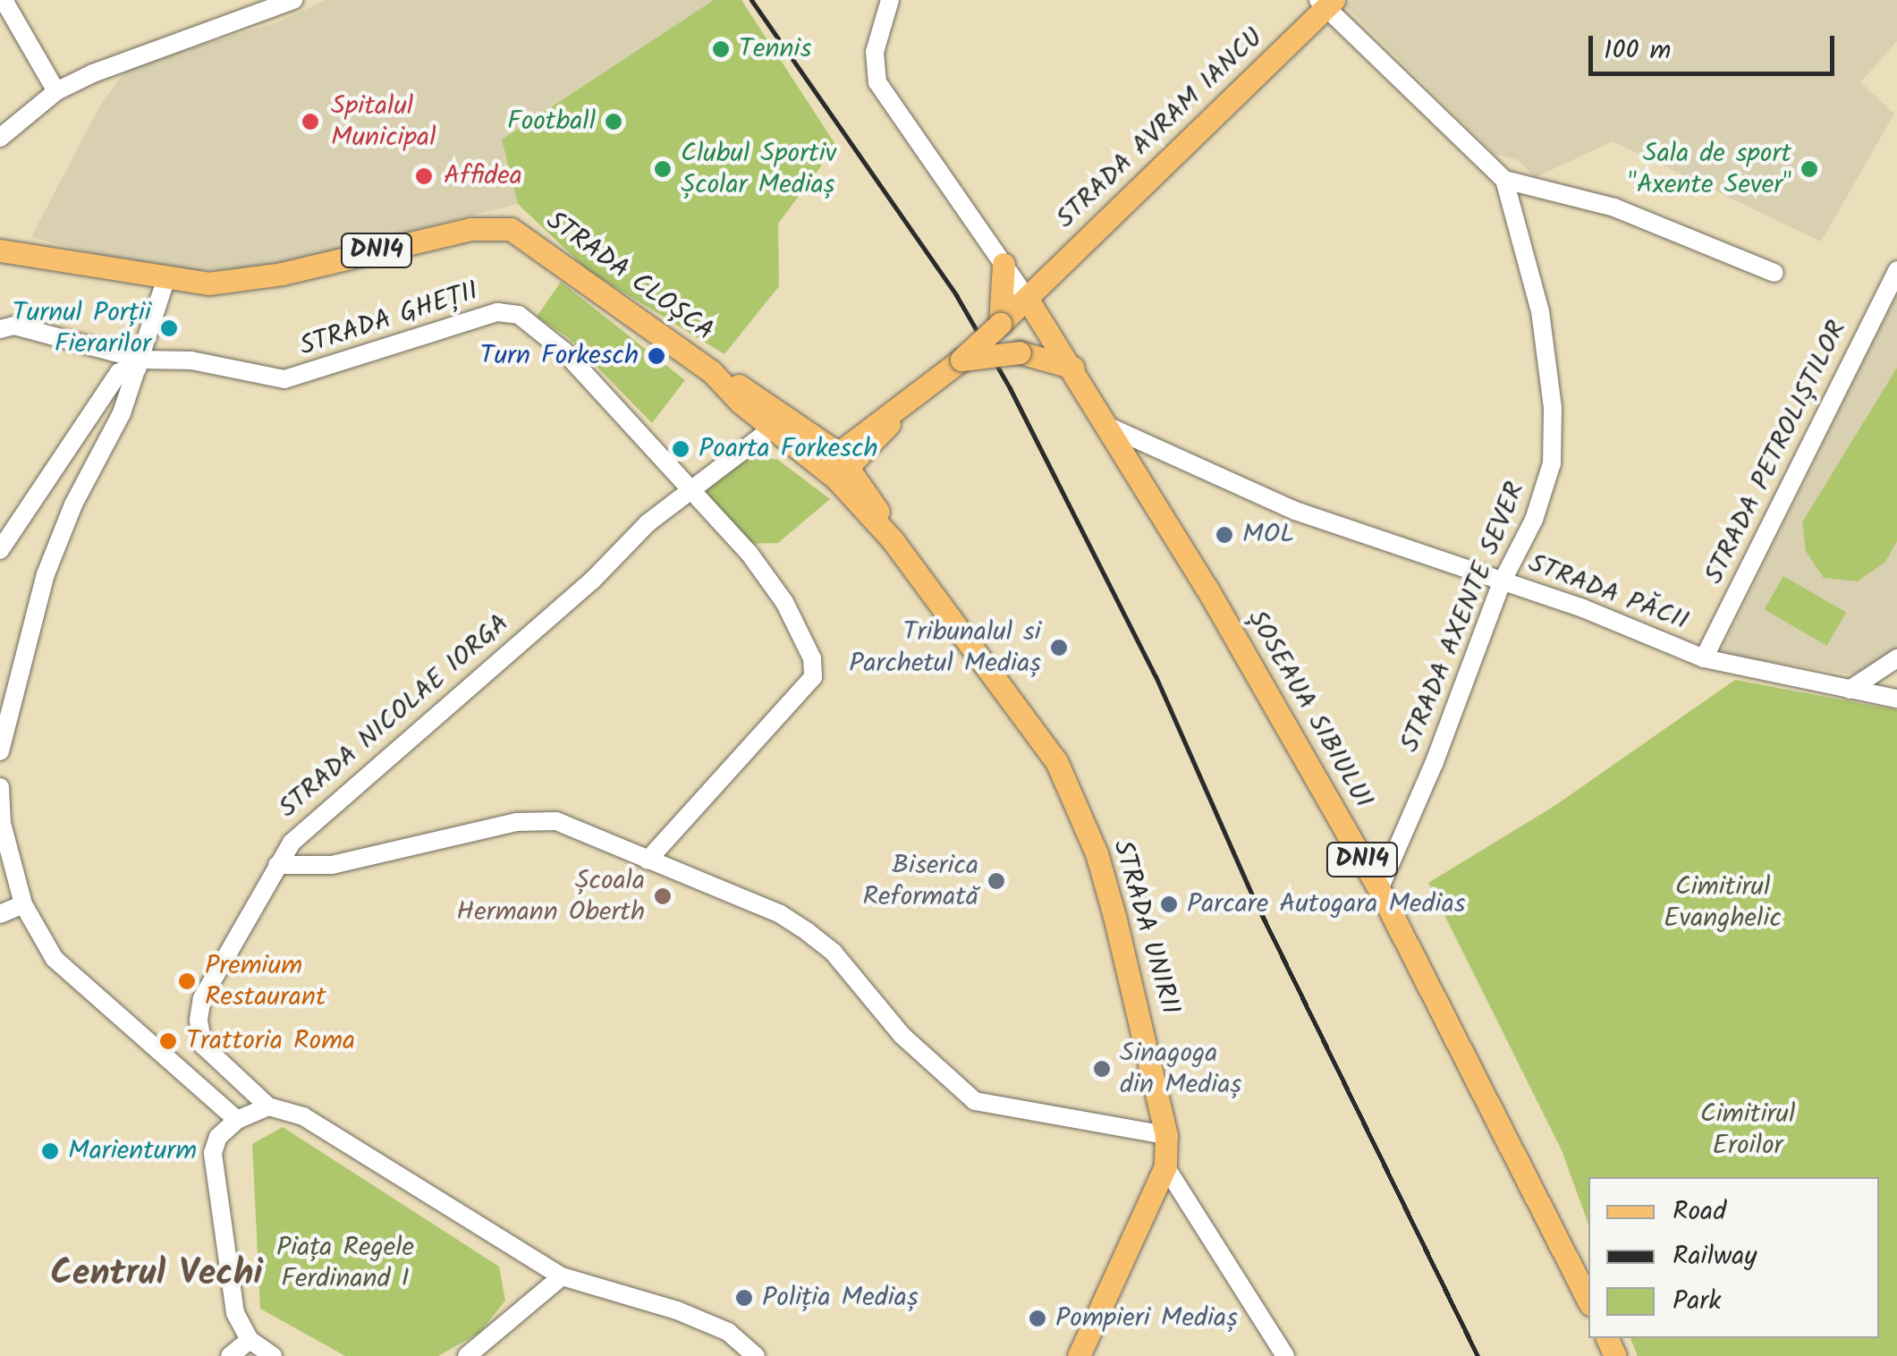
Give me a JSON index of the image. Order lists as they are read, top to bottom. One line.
{"streets":{"main road":["STRADA AVRAM IANCU","DN14","STRADA CLOȘCA","ȘOSEAUA SIBIULUI","STRADA UNIRII"],"street":["STRADA GHEȚII","STRADA PETROLIȘTILOR","STRADA PĂCII","STRADA AXENTE SEVER","STRADA NICOLAE IORGA"]},"crossings":[["STRADA AVRAM IANCU","ȘOSEAUA SIBIULUI"],["STRADA CLOȘCA","STRADA NICOLAE IORGA"],["STRADA CLOȘCA","STRADA UNIRII"],["STRADA GHEȚII","STRADA NICOLAE IORGA"],["STRADA PETROLIȘTILOR","STRADA PĂCII"],["STRADA PĂCII","STRADA AXENTE SEVER"],["STRADA PĂCII","ȘOSEAUA SIBIULUI"],["STRADA AXENTE SEVER","ȘOSEAUA SIBIULUI"]],"districts":["Centrul Vechi"],"parks":["Cimitirul Evanghelic","Cimitirul Eroilor","Piața Regele Ferdinand I"],"places":["Tennis","Spitalul Municipal","Football","Clubul Sportiv Școlar Mediaș","Sala de sport \"Axente Sever\"","Affidea","Turnul Porții Fierarilor","Turn Forkesch","Poarta Forkesch","MOL","Tribunalul si Parchetul Mediaș","Biserica Reformată","Școala Hermann Oberth","Parcare Autogara Medias","Premium Restaurant","Trattoria Roma","Sinagoga din Mediaș","Marienturm","Poliția Mediaș","Pompieri Mediaș"],"legend":["Road","Railway","Park"],"scale_bar":"100 m"}
